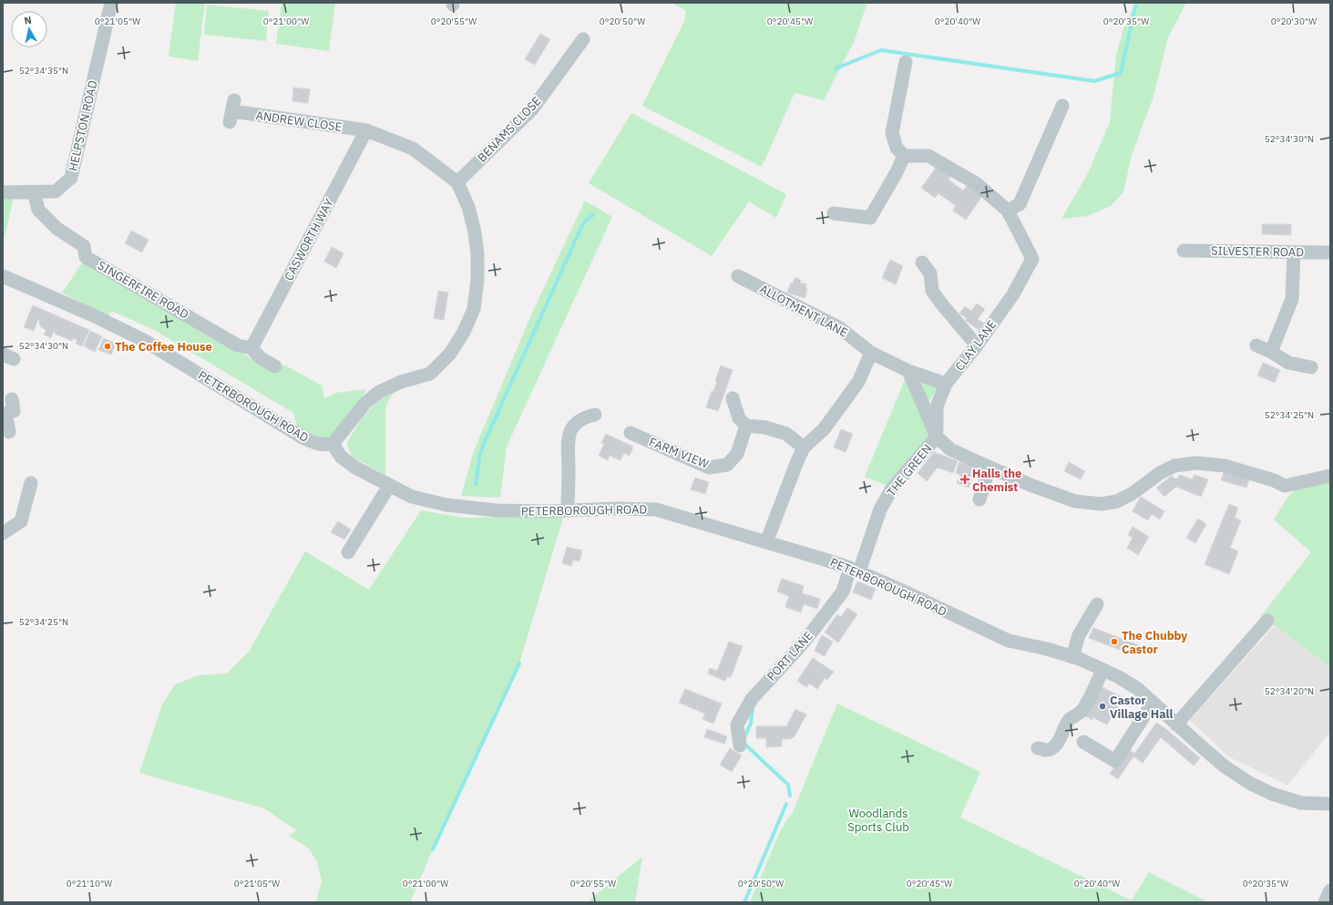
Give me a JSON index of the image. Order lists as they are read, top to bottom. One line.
{"streets":{"street":["ANDREW CLOSE","HELPSTON ROAD","BENAMS CLOSE","CASWORTH WAY","SILVESTER ROAD","SINGERFIRE ROAD","ALLOTMENT LANE","CLAY LANE","PETERBOROUGH ROAD","FARM VIEW","THE GREEN","PORT LANE"]},"crossings":[["ANDREW CLOSE","BENAMS CLOSE"],["ANDREW CLOSE","CASWORTH WAY"],["HELPSTON ROAD","SINGERFIRE ROAD"],["CASWORTH WAY","SINGERFIRE ROAD"],["ALLOTMENT LANE","CLAY LANE"],["ALLOTMENT LANE","THE GREEN"],["CLAY LANE","THE GREEN"],["PETERBOROUGH ROAD","THE GREEN"],["PETERBOROUGH ROAD","PORT LANE"],["THE GREEN","PORT LANE"]],"parks":["Woodlands Sports Club"],"places":{"other":["The Coffee House","The Chubby Castor","Castor Village Hall"],"health":["Halls the Chemist"]},"north":"top","coordinates":["0°21'05\"W","0°21'00\"W","0°20'55\"W","0°20'50\"W","0°20'45\"W","0°20'40\"W","0°20'35\"W","0°20'30\"W","52°34'35\"N","52°34'30\"N","52°34'25\"N","52°34'20\"N","0°21'10\"W"]}
